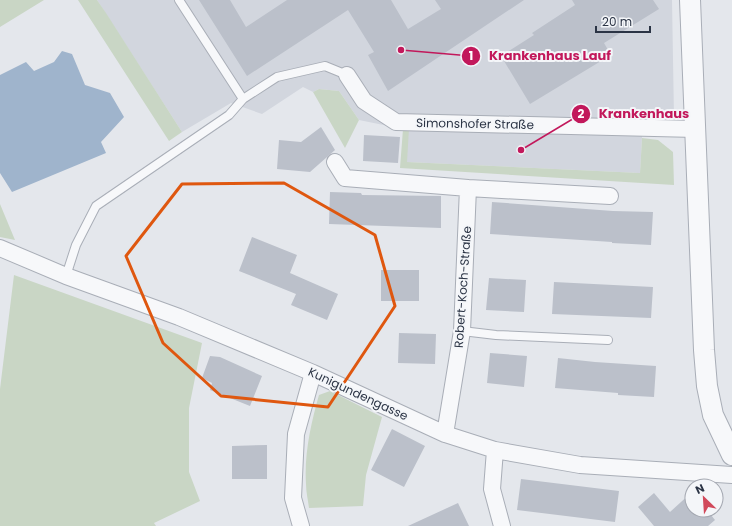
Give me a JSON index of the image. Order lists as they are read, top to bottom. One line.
{"streets":{"street":["Simonshofer Straße","Robert-Koch-Straße","Kunigundengasse"]},"crossings":[["Robert-Koch-Straße","Kunigundengasse"]],"places":["Krankenhaus Lauf","Krankenhaus"],"scale_bar":"20 m","north":"top left"}
